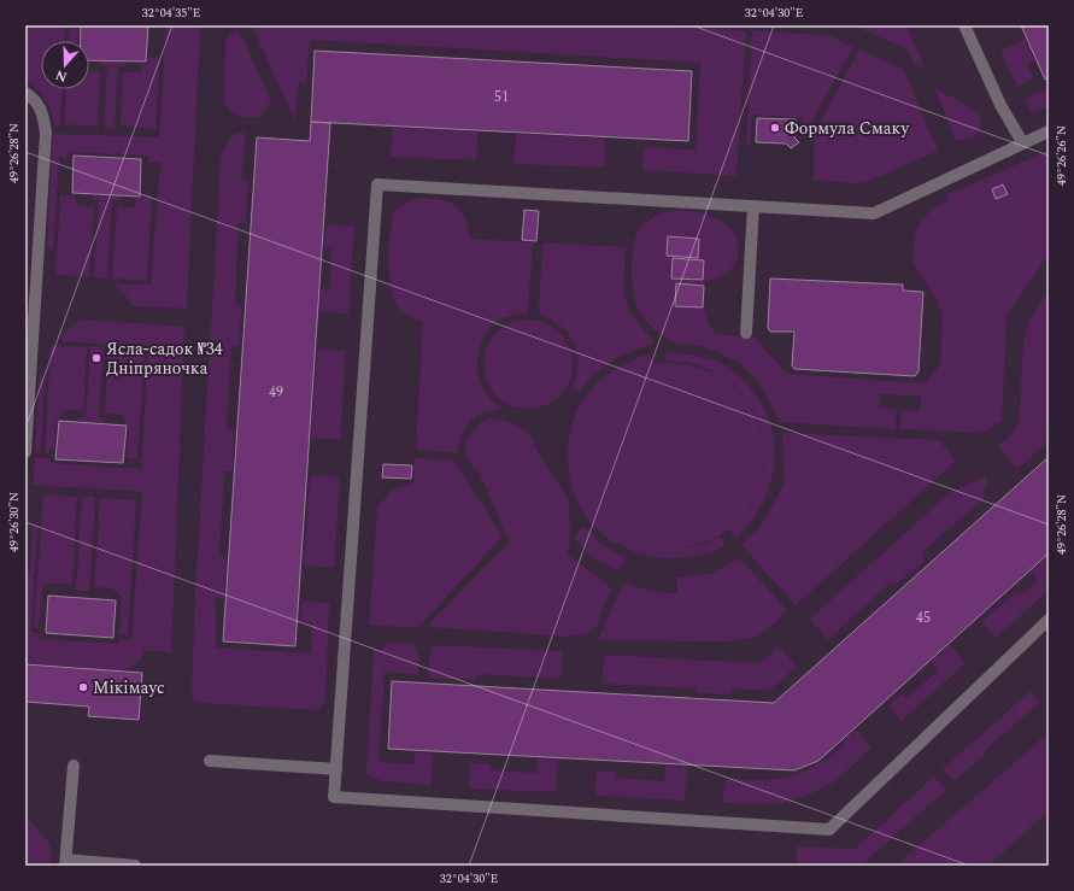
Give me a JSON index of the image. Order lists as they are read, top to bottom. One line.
{"places":["Формула Смаку","Ясла-садок №34 Дніпряночка","Мікімаус"],"house_numbers":["51","49","45"],"north":"bottom","coordinates":["32°04'35\"E","32°04'30\"E","49°26'28\"N","49°26'26\"N","49°26'30\"N"]}
